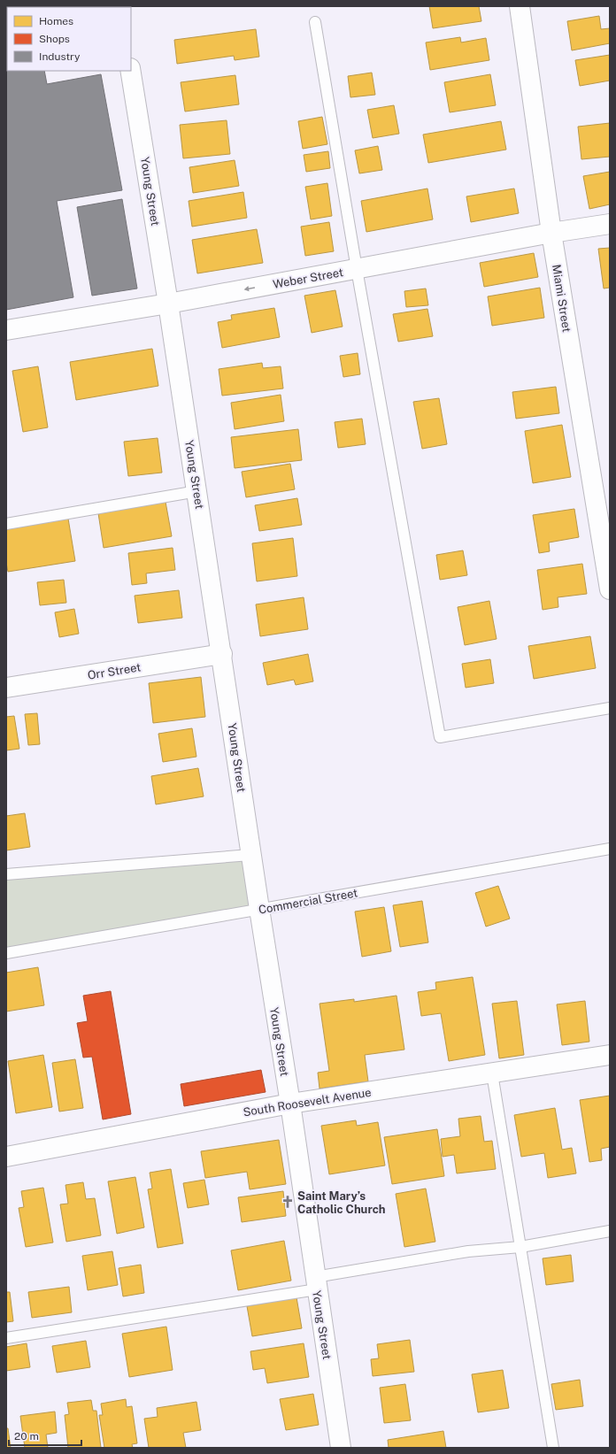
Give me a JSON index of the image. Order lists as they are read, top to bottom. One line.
{"streets":{"street":["Young Street","Weber Street","Miami Street","Orr Street","South Roosevelt Avenue"],"lane":["Commercial Street"]},"crossings":[["Young Street","Weber Street"],["Young Street","Orr Street"],["Young Street","Commercial Street"],["Young Street","South Roosevelt Avenue"],["Weber Street","Miami Street"]],"places":{"church":["Saint Mary’s Catholic Church"]},"legend":["Homes","Shops","Industry"],"scale_bar":"20 m"}
